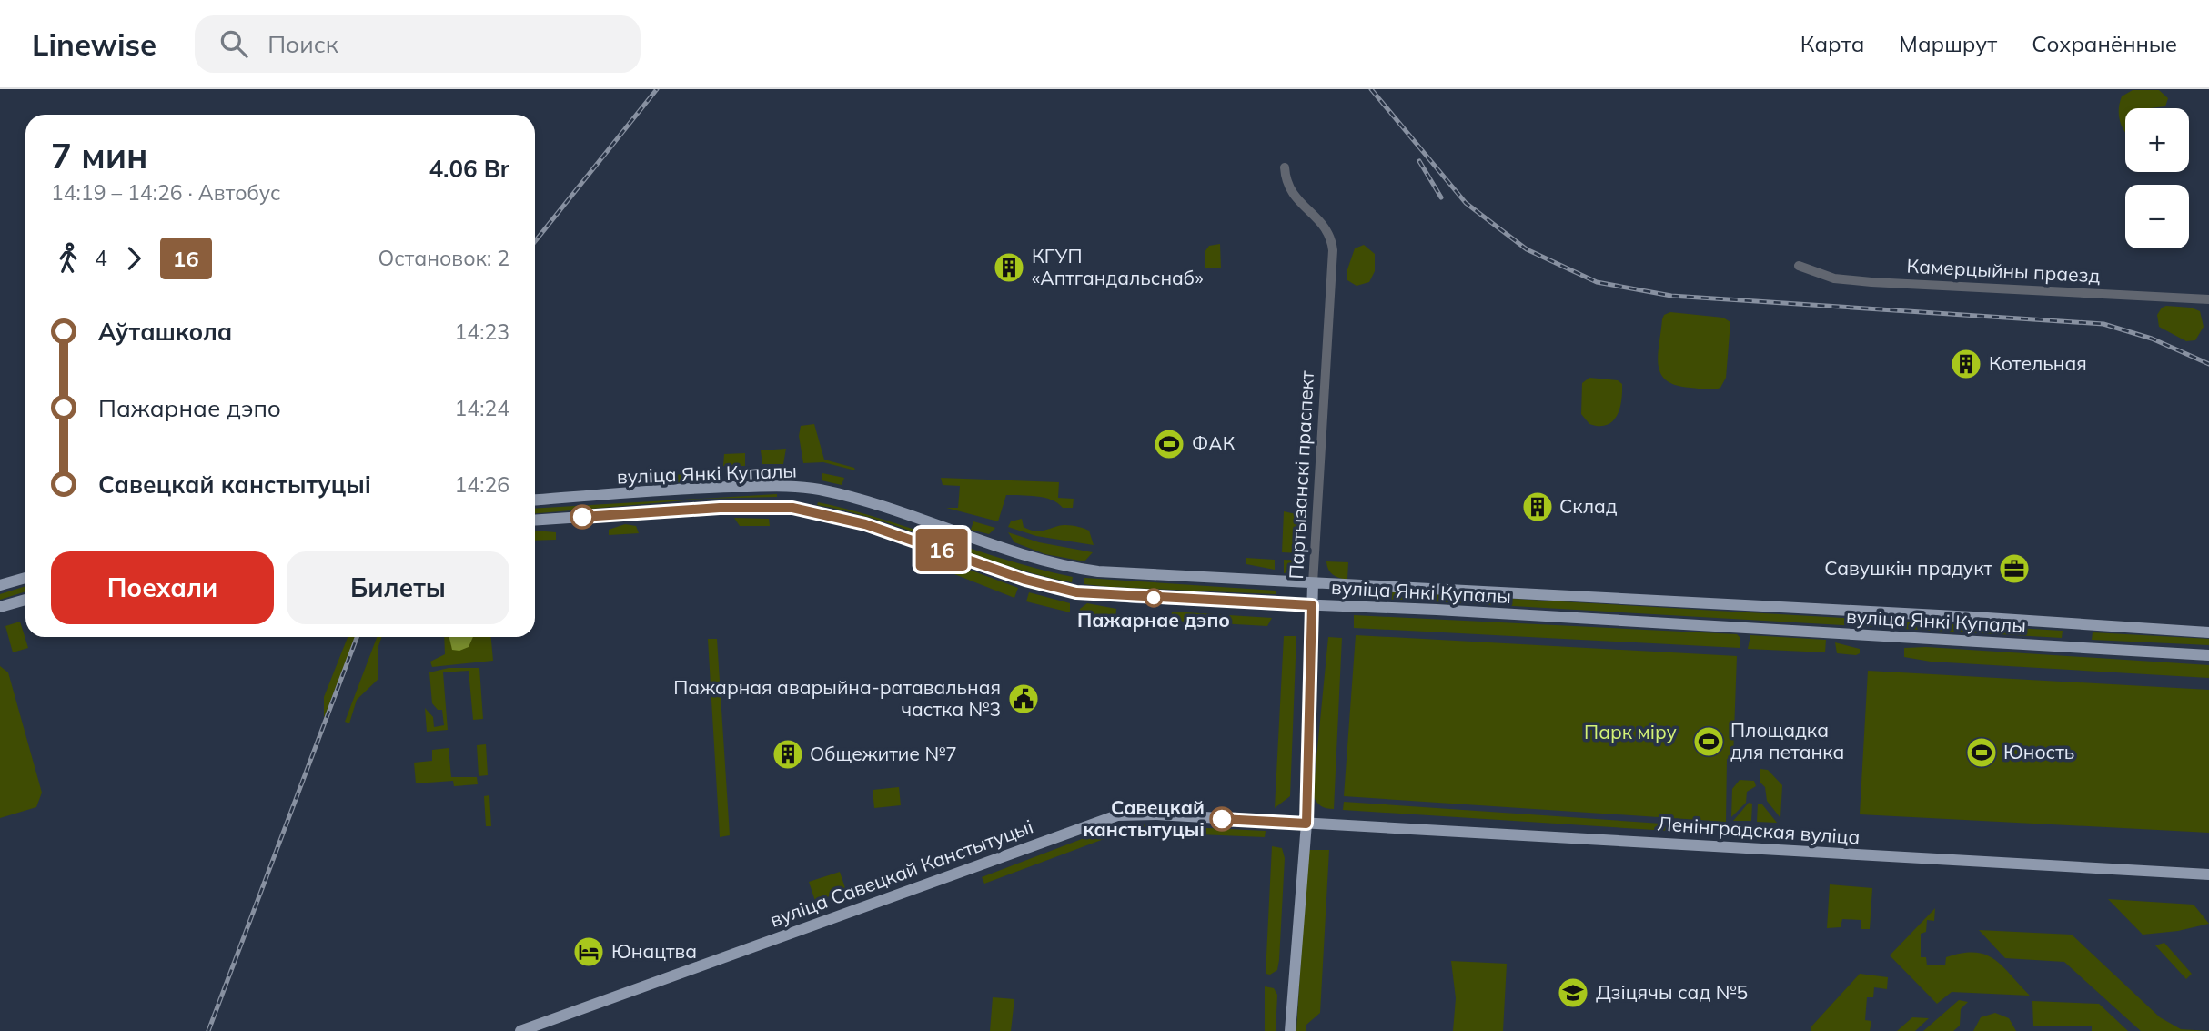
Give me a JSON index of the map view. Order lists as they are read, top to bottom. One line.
{"streets":{"main road":["вуліца Янкі Купалы","Партызанскі праспект","Ленінградская вуліца","вуліца Савецкай Канстытуцыі"],"street":["Камерцыйны праезд"]},"crossings":[["вуліца Янкі Купалы","Партызанскі праспект"],["Партызанскі праспект","Ленінградская вуліца"],["Партызанскі праспект","вуліца Савецкай Канстытуцыі"],["Ленінградская вуліца","вуліца Савецкай Канстытуцыі"]],"parks":["Парк міру"],"places":{"building":["КГУП «Аптгандальснаб»","Котельная","Склад","Общежитие №7"],"sports":["ФАК","Площадка для петанка","Юность"],"office":["Савушкін прадукт"],"other":["Пажарнае дэпо","Савецкай канстытуцыі"],"public building":["Пажарная аварыйна-ратавальная частка №3"],"hotel":["Юнацтва"],"school or university":["Дзіцячы сад №5"]},"lines":["bus line 16"],"page":{"header":"Linewise","search":"Поиск","nav":["Карта","Маршрут","Сохранённые"],"on_map":"16","map_buttons":["+","−"],"heading":["7 мин","14:19 – 14:26 · Автобус","4.06 Br"],"legs":["4","16","Остановок: 2"],"list":[{"name":"Аўташкола","value":"14:23"},{"name":"Пажарнае дэпо","value":"14:24"},{"name":"Савецкай канстытуцыі","value":"14:26"}],"buttons":["Поехали","Билеты"]}}
